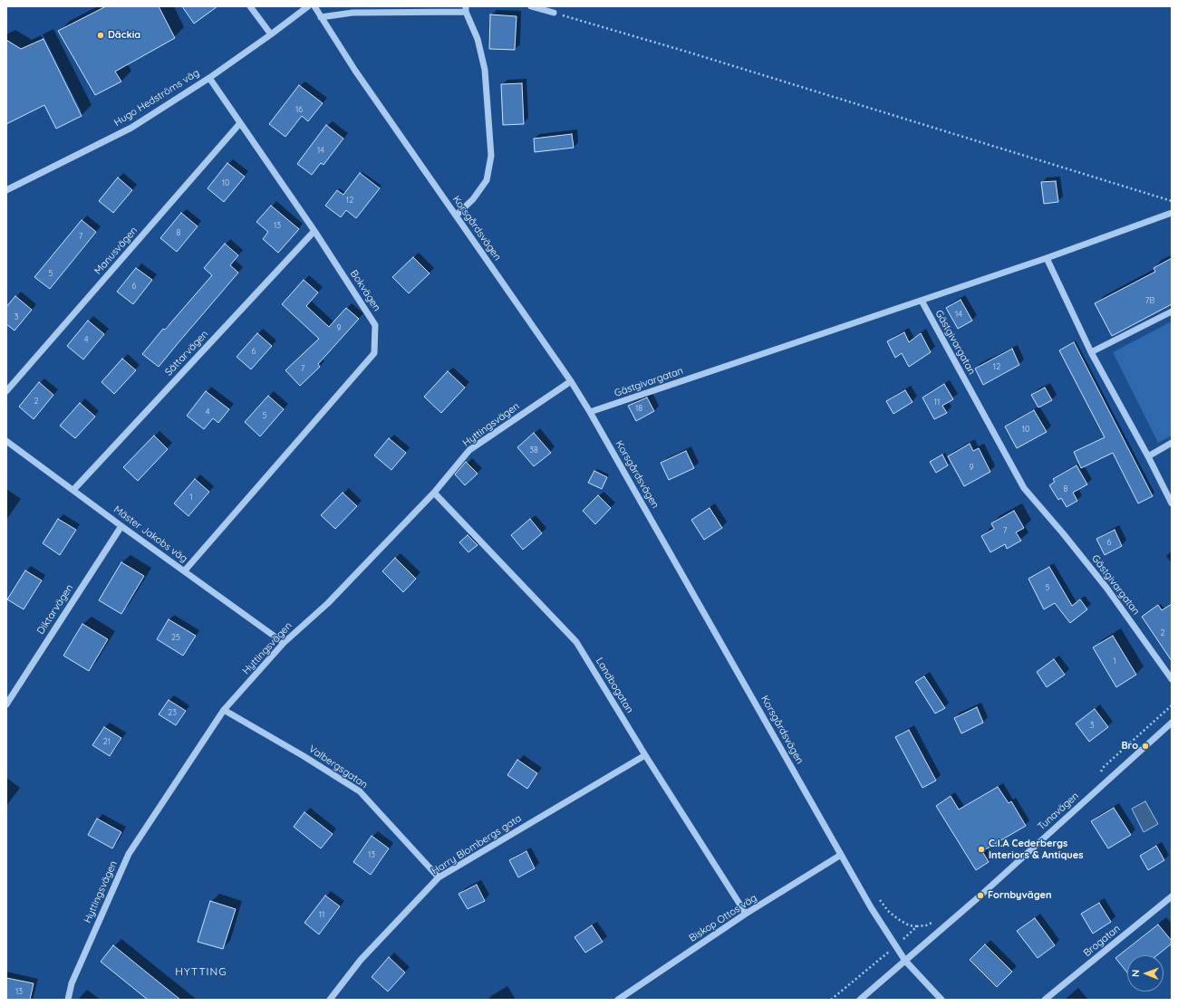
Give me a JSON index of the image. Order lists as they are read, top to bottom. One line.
{"streets":{"street":["Hugo Hedströms väg","Korsgårdsvägen","Manusvägen","Bokvägen","Gästgivargatan","Sättarvägen","Hyttingsvägen","Mäster Jakobs väg","Diktarvägen","Landbogatan","Valbergsgatan","Tunavägen","Harry Blombergs gata","Biskop Ottos väg","Brogatan"]},"crossings":[["Hugo Hedströms väg","Bokvägen"],["Korsgårdsvägen","Gästgivargatan"],["Korsgårdsvägen","Hyttingsvägen"],["Korsgårdsvägen","Tunavägen"],["Korsgårdsvägen","Biskop Ottos väg"],["Manusvägen","Bokvägen"],["Bokvägen","Sättarvägen"],["Bokvägen","Mäster Jakobs väg"],["Sättarvägen","Mäster Jakobs väg"],["Hyttingsvägen","Mäster Jakobs väg"],["Hyttingsvägen","Landbogatan"],["Hyttingsvägen","Valbergsgatan"],["Mäster Jakobs väg","Diktarvägen"],["Landbogatan","Harry Blombergs gata"],["Landbogatan","Biskop Ottos väg"],["Valbergsgatan","Harry Blombergs gata"]],"districts":["HYTTING"],"places":["Däckia","Bro","C.I.A Cederbergs Interiors & Antiques","Fornbyvägen"],"house_numbers":["16","14","10","12","13","8","7","5","6","7B","14","3","9","4","6","12","7","2","11","18","4","5","10","38","9","8","1","7","6","5","2","25","1","23","3","21","13","11","13"],"north":"left"}
